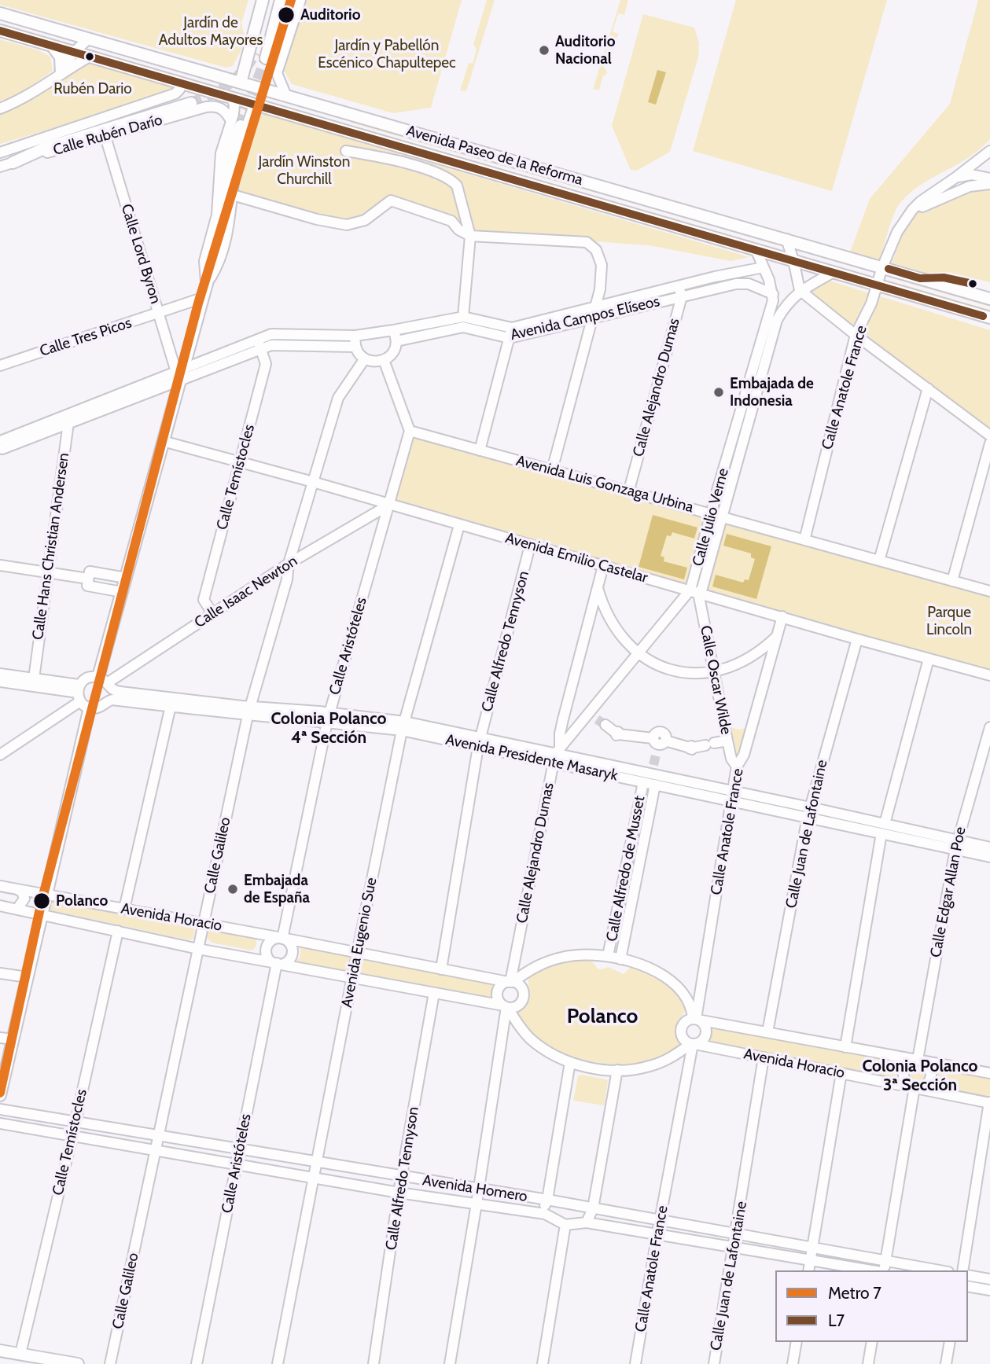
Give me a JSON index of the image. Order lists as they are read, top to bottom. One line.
{"streets":{"main road":["Avenida Paseo de la Reforma"],"street":["Calle Rubén Darío","Calle Lord Byron","Avenida Campos Elíseos","Calle Tres Picos","Calle Alejandro Dumas","Calle Anatole France","Calle Temístocles","Avenida Luis Gonzaga Urbina","Calle Julio Verne","Calle Hans Christian Andersen","Avenida Emilio Castelar","Calle Isaac Newton","Calle Alfredo Tennyson","Calle Aristóteles","Calle Oscar Wilde","Avenida Presidente Masaryk","Calle Juan de Lafontaine","Calle Galileo","Calle Alfredo de Musset","Calle Edgar Allan Poe","Avenida Horacio","Avenida Eugenio Sue","Avenida Homero"]},"crossings":[["Calle Rubén Darío","Avenida Paseo de la Reforma"],["Calle Rubén Darío","Calle Lord Byron"],["Avenida Paseo de la Reforma","Calle Anatole France"],["Avenida Paseo de la Reforma","Calle Julio Verne"],["Calle Lord Byron","Calle Tres Picos"],["Avenida Campos Elíseos","Calle Alejandro Dumas"],["Avenida Campos Elíseos","Calle Julio Verne"],["Calle Alejandro Dumas","Avenida Luis Gonzaga Urbina"],["Calle Alejandro Dumas","Calle Julio Verne"],["Calle Alejandro Dumas","Avenida Emilio Castelar"],["Calle Alejandro Dumas","Avenida Presidente Masaryk"],["Calle Alejandro Dumas","Avenida Horacio"],["Calle Anatole France","Avenida Luis Gonzaga Urbina"],["Calle Anatole France","Avenida Emilio Castelar"],["Calle Anatole France","Calle Oscar Wilde"],["Calle Anatole France","Avenida Presidente Masaryk"],["Calle Anatole France","Avenida Horacio"],["Calle Anatole France","Avenida Homero"],["Calle Temístocles","Avenida Emilio Castelar"],["Calle Temístocles","Calle Isaac Newton"],["Calle Temístocles","Avenida Horacio"],["Calle Temístocles","Avenida Homero"],["Avenida Luis Gonzaga Urbina","Calle Julio Verne"],["Avenida Luis Gonzaga Urbina","Calle Aristóteles"],["Calle Julio Verne","Avenida Emilio Castelar"],["Calle Julio Verne","Calle Oscar Wilde"],["Calle Julio Verne","Avenida Presidente Masaryk"],["Calle Hans Christian Andersen","Avenida Presidente Masaryk"],["Avenida Emilio Castelar","Calle Isaac Newton"],["Avenida Emilio Castelar","Calle Alfredo Tennyson"],["Avenida Emilio Castelar","Calle Aristóteles"],["Avenida Emilio Castelar","Calle Oscar Wilde"],["Avenida Emilio Castelar","Calle Juan de Lafontaine"],["Avenida Emilio Castelar","Calle Galileo"],["Avenida Emilio Castelar","Avenida Eugenio Sue"],["Calle Isaac Newton","Calle Aristóteles"],["Calle Isaac Newton","Avenida Presidente Masaryk"],["Calle Isaac Newton","Calle Galileo"],["Calle Alfredo Tennyson","Avenida Presidente Masaryk"],["Calle Alfredo Tennyson","Avenida Horacio"],["Calle Alfredo Tennyson","Avenida Homero"],["Calle Aristóteles","Avenida Presidente Masaryk"],["Calle Aristóteles","Avenida Horacio"],["Calle Aristóteles","Avenida Homero"],["Avenida Presidente Masaryk","Calle Juan de Lafontaine"],["Avenida Presidente Masaryk","Calle Galileo"],["Avenida Presidente Masaryk","Calle Alfredo de Musset"],["Avenida Presidente Masaryk","Calle Edgar Allan Poe"],["Avenida Presidente Masaryk","Avenida Eugenio Sue"],["Calle Juan de Lafontaine","Avenida Horacio"],["Calle Juan de Lafontaine","Avenida Homero"],["Calle Galileo","Avenida Horacio"],["Calle Galileo","Avenida Homero"],["Calle Edgar Allan Poe","Avenida Horacio"],["Avenida Horacio","Avenida Eugenio Sue"],["Avenida Eugenio Sue","Avenida Homero"]],"districts":["Colonia Polanco 4ª Sección","Polanco","Colonia Polanco 3ª Sección"],"parks":["Jardín de Adultos Mayores","Jardín y Pabellón Escénico Chapultepec","Rubén Dario","Jardín Winston Churchill","Parque Lincoln"],"places":["Auditorio","Auditorio Nacional","Embajada de Indonesia","Embajada de España","Polanco"],"lines":["metro line 7","transit line L7"],"legend":["Metro 7","L7"]}
